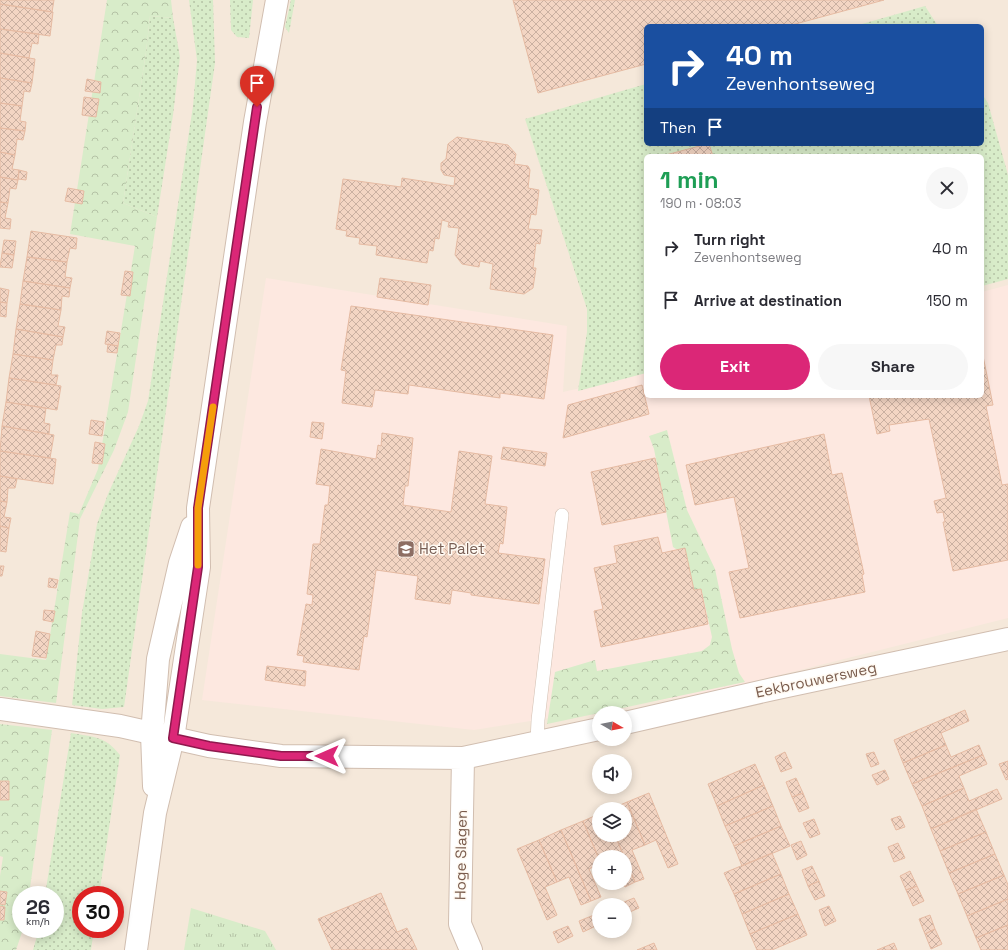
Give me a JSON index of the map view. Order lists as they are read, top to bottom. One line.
{"streets":{"street":["Eekbrouwersweg","Hoge Slagen"]},"places":{"school or university":["Het Palet"]},"north":"right","page":{"turn":["40 m","Zevenhontseweg"],"then":"Then","heading":["1 min","190 m · 08:03"],"list":[{"name":"Turn right","note":"Zevenhontseweg","value":"40 m"},{"name":"Arrive at destination","value":"150 m"}],"buttons":["Exit","Share"],"map_buttons":["+","−"],"speed":"26 km/h","limit":"30"}}
